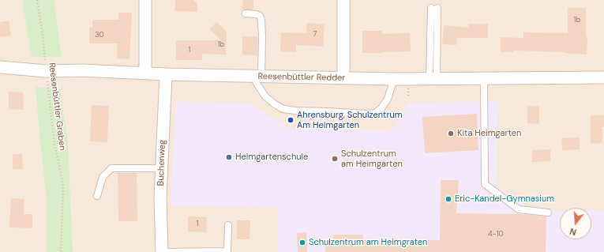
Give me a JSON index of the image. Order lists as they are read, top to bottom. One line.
{"streets":{"street":["Reesenbüttler Redder","Buchenweg"],"path":["Reesenbüttler Graben"]},"crossings":[["Reesenbüttler Redder","Reesenbüttler Graben"],["Reesenbüttler Redder","Buchenweg"]],"places":["Ahrensburg, Schulzentrum Am Heimgarten","Kita Heimgarten","Heimgartenschule","Schulzentrum am Heimgarten","Eric-Kandel-Gymnasium","Schulzentrum am Heimgraten"],"house_numbers":["1b","7","30","1b","1","1","4-10"],"north":"bottom"}
